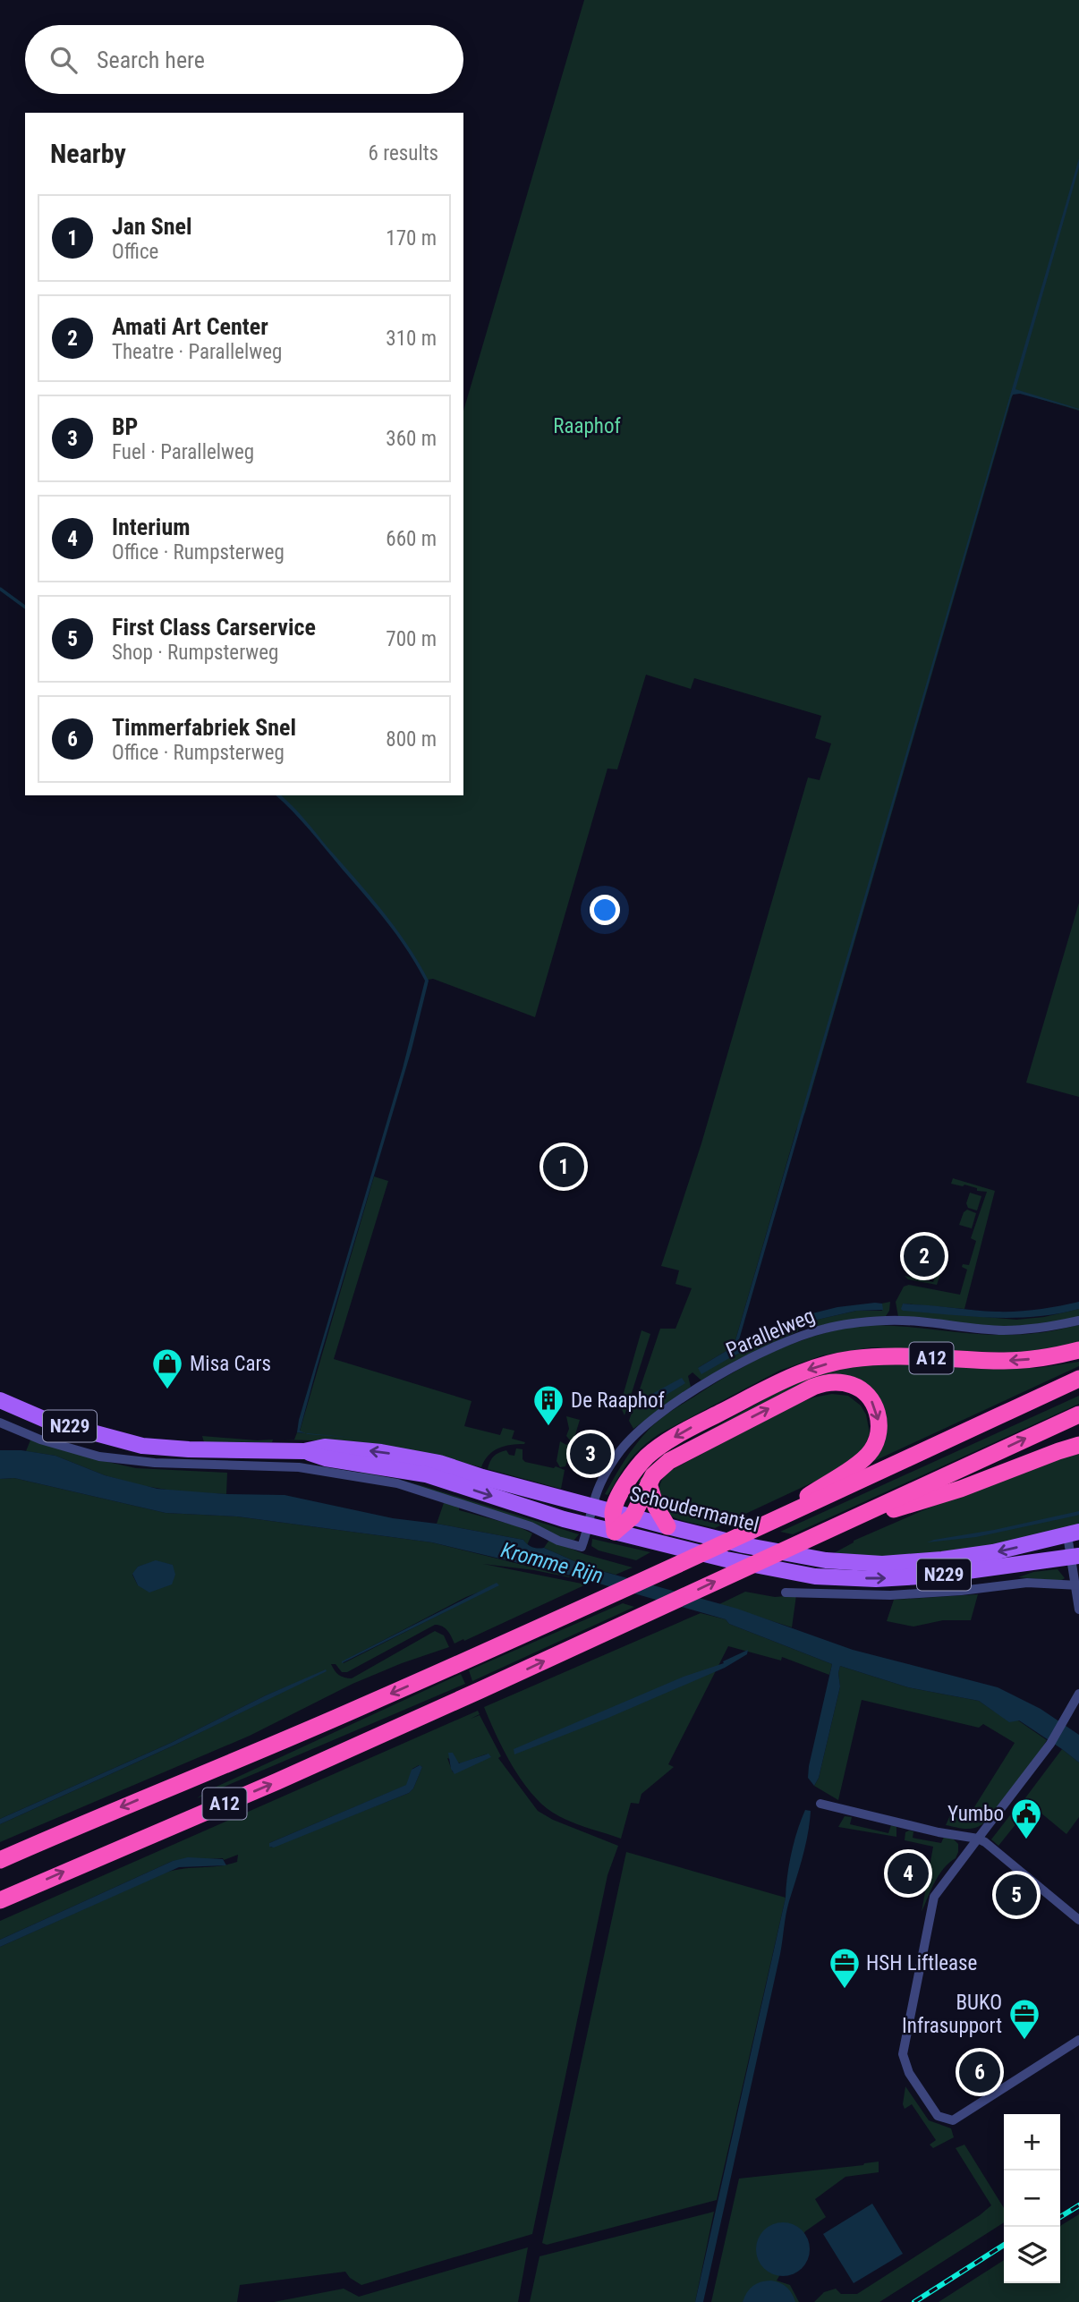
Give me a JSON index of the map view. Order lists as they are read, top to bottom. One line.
{"streets":{"highway":["A12"],"main road":["N229","Schoudermantel"],"street":["Parallelweg"]},"crossings":[["Parallelweg","Schoudermantel"],["A12","Schoudermantel"]],"water":["Kromme Rijn"],"parks":["Raaphof"],"places":{"shop":["Misa Cars"],"building":["De Raaphof"],"public building":["Yumbo"],"office":["HSH Liftlease","BUKO Infrasupport"]},"page":{"search":"Search here","heading":["Nearby","6 results"],"list":[{"mark":"1","name":"Jan Snel","note":"Office","value":"170 m"},{"mark":"2","name":"Amati Art Center","note":"Theatre · Parallelweg","value":"310 m"},{"mark":"3","name":"BP","note":"Fuel · Parallelweg","value":"360 m"},{"mark":"4","name":"Interium","note":"Office · Rumpsterweg","value":"660 m"},{"mark":"5","name":"First Class Carservice","note":"Shop · Rumpsterweg","value":"700 m"},{"mark":"6","name":"Timmerfabriek Snel","note":"Office · Rumpsterweg","value":"800 m"}],"pins":["1","2","3","4","5","6"],"map_buttons":["+","−"]}}
